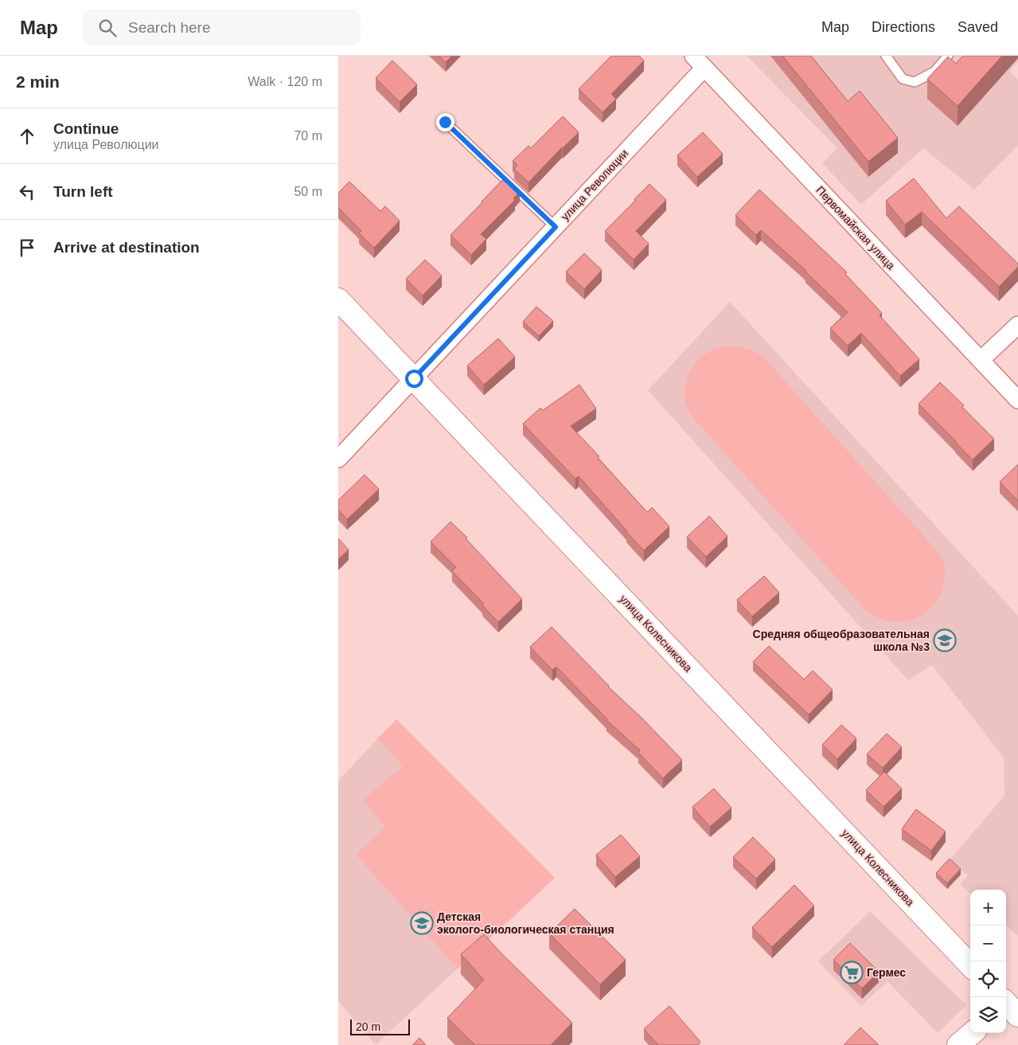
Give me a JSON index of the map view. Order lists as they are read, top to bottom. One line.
{"streets":{"street":["улица Революции","Первомайская улица","улица Колесникова"]},"crossings":[["улица Революции","Первомайская улица"],["улица Революции","улица Колесникова"]],"places":{"school or university":["Средняя общеобразовательная школа №3","Детская эколого-биологическая станция"],"supermarket":["Гермес"]},"scale_bar":"20 m","page":{"header":"Map","search":"Search here","nav":["Map","Directions","Saved"],"heading":["2 min","Walk · 120 m"],"list":[["Continue","улица Революции","70 m"],["Turn left","50 m"],"Arrive at destination"],"map_buttons":["+","−"],"scale":"20 m"}}
